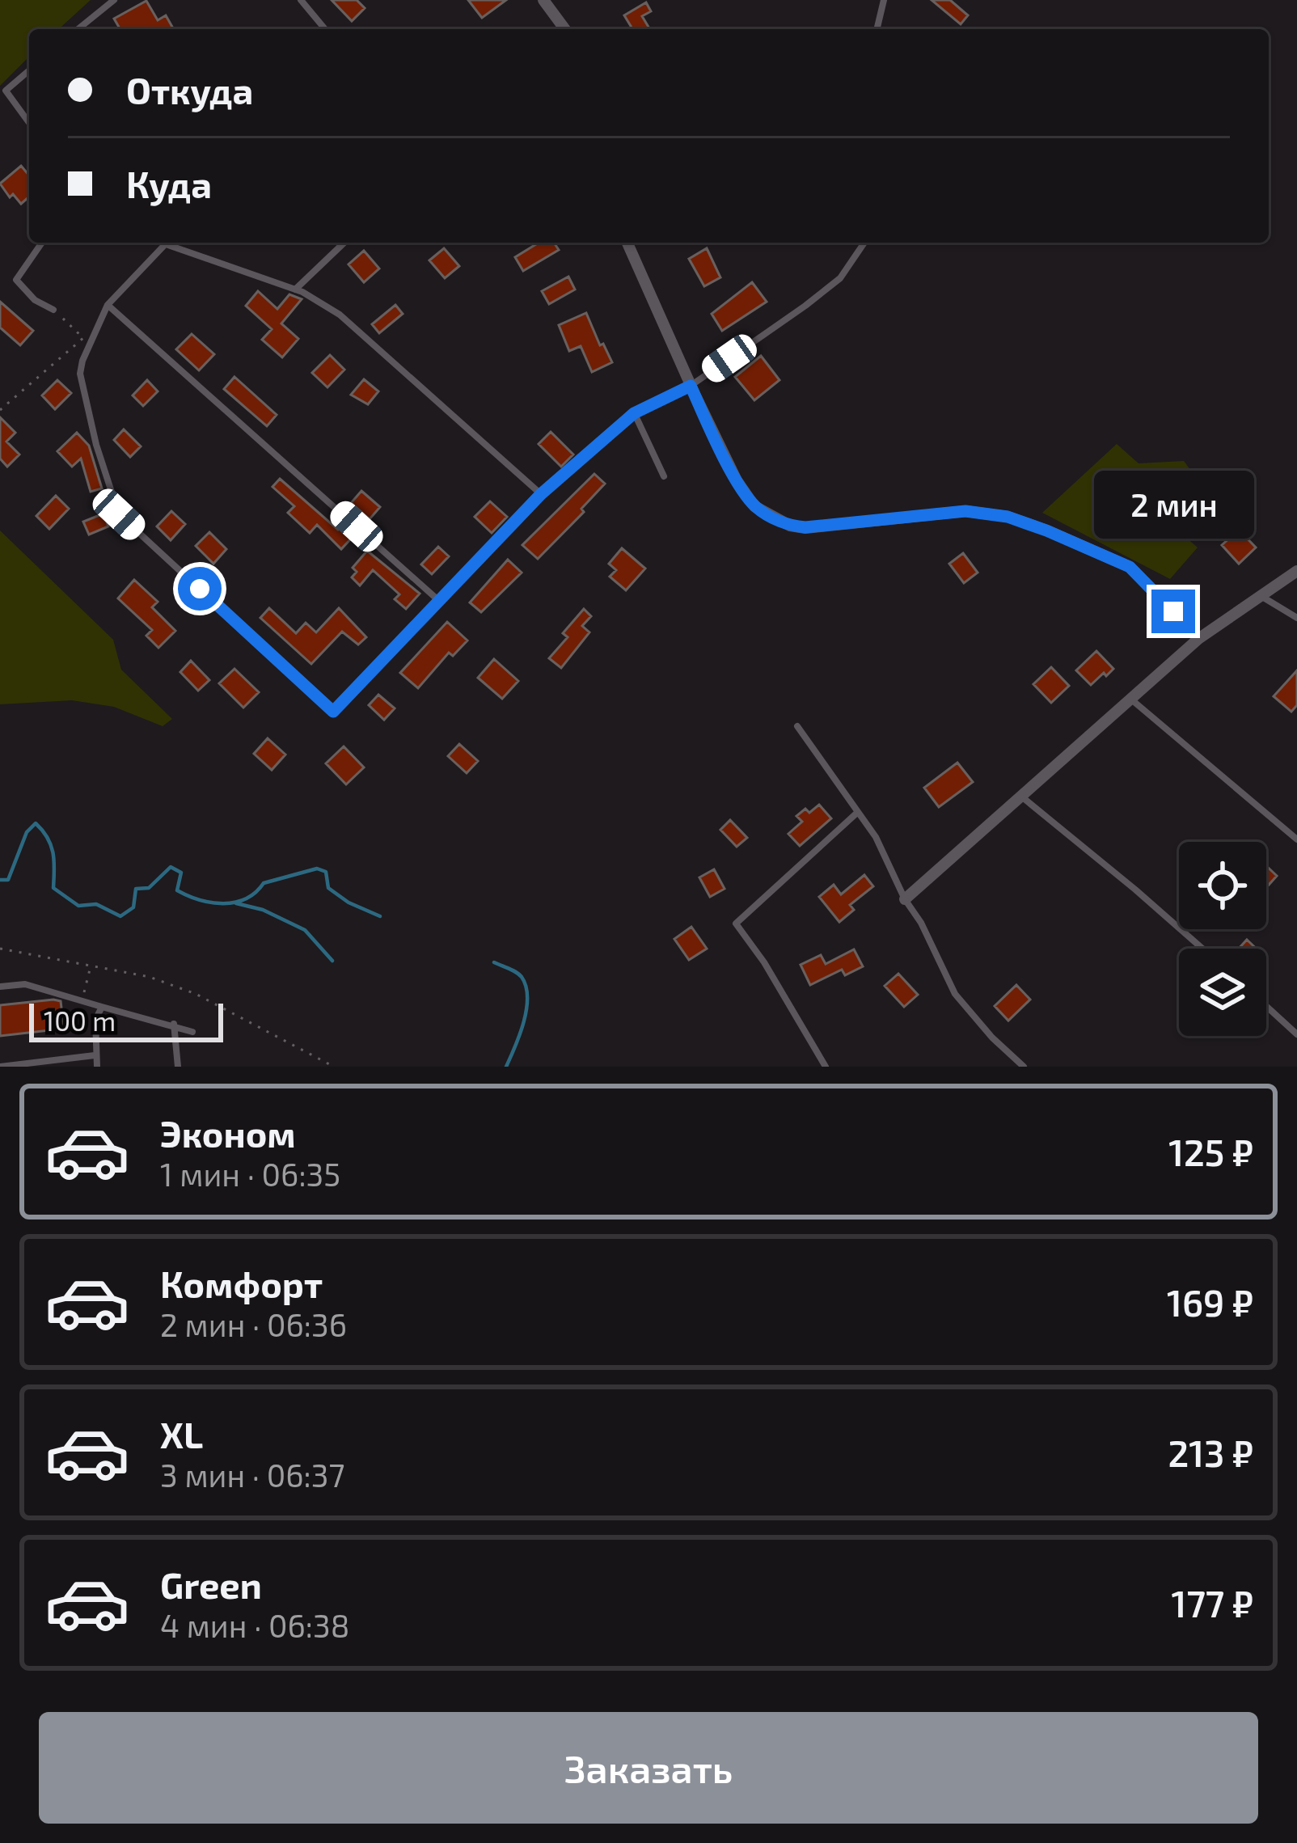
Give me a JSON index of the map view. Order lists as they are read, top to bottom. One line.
{"scale_bar":"100 m","page":{"banner":["Откуда","Куда"],"bubble":"2 мин","scale":"100 m","list":[{"name":"Эконом","note":"1 мин · 06:35","value":"125 ₽"},{"name":"Комфорт","note":"2 мин · 06:36","value":"169 ₽"},{"name":"XL","note":"3 мин · 06:37","value":"213 ₽"},{"name":"Green","note":"4 мин · 06:38","value":"177 ₽"}],"buttons":"Заказать"}}
